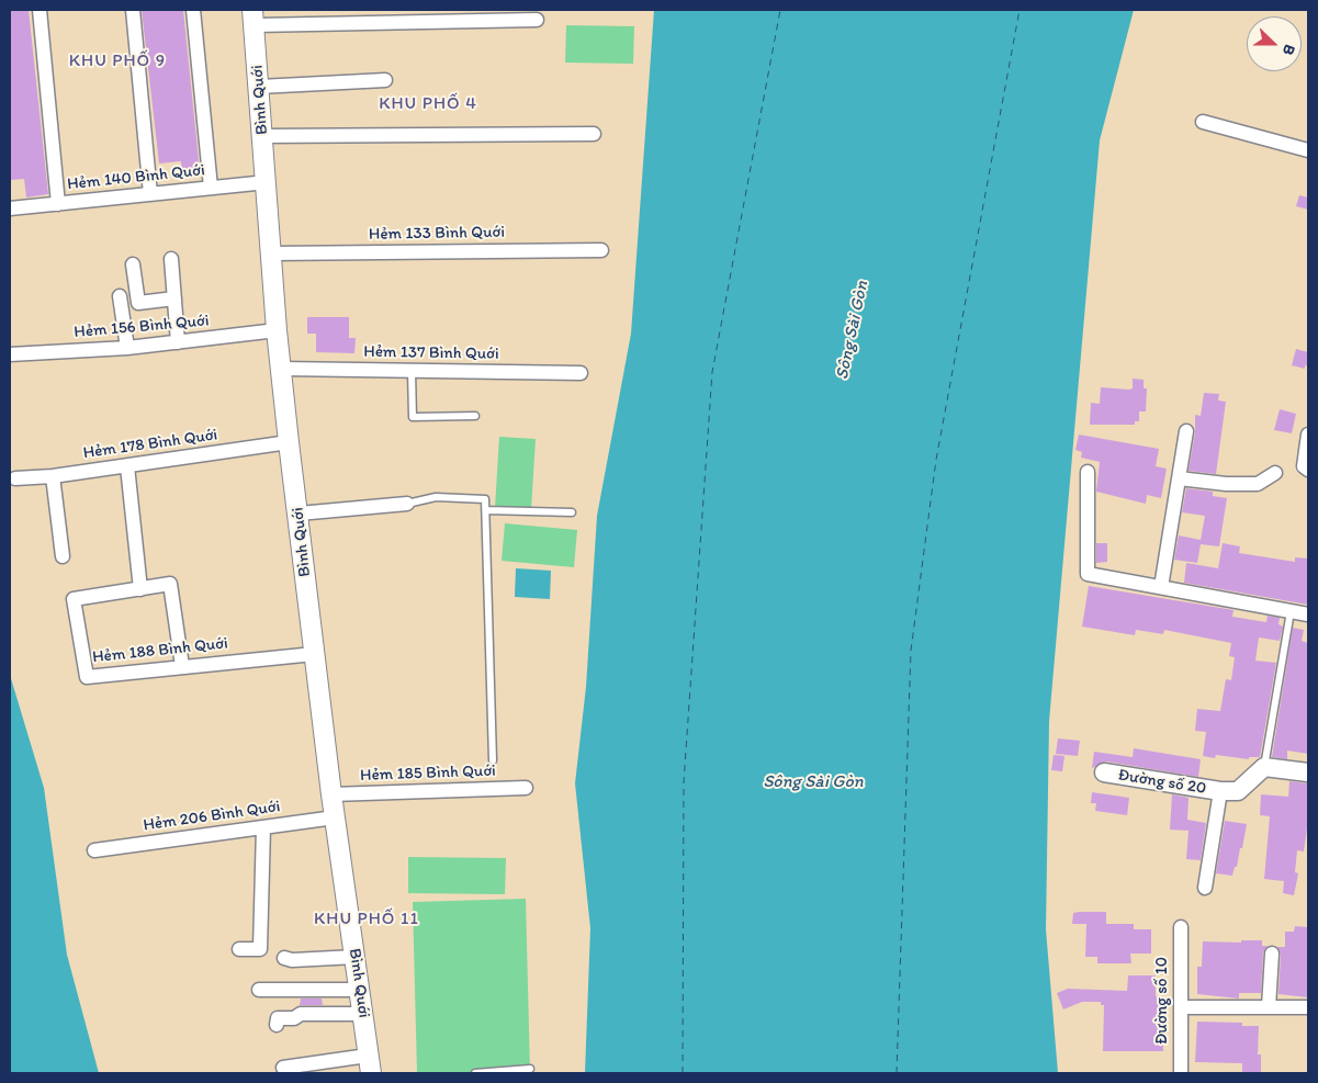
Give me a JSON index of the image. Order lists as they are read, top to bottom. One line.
{"streets":{"main road":["Bình Quới"],"street":["Hẻm 140 Bình Quới","Hẻm 133 Bình Quới","Hẻm 156 Bình Quới","Hẻm 137 Bình Quới","Hẻm 178 Bình Quới","Hẻm 188 Bình Quới","Hẻm 185 Bình Quới","Đường số 20","Hẻm 206 Bình Quới","Đường số 10"]},"crossings":[["Bình Quới","Hẻm 140 Bình Quới"],["Bình Quới","Hẻm 133 Bình Quới"],["Bình Quới","Hẻm 156 Bình Quới"],["Bình Quới","Hẻm 137 Bình Quới"],["Bình Quới","Hẻm 178 Bình Quới"],["Bình Quới","Hẻm 188 Bình Quới"],["Bình Quới","Hẻm 185 Bình Quới"],["Bình Quới","Hẻm 206 Bình Quới"]],"districts":["KHU PHỐ 9","KHU PHỐ 4","KHU PHỐ 11"],"water":["Sông Sài Gòn"],"north":"right"}
